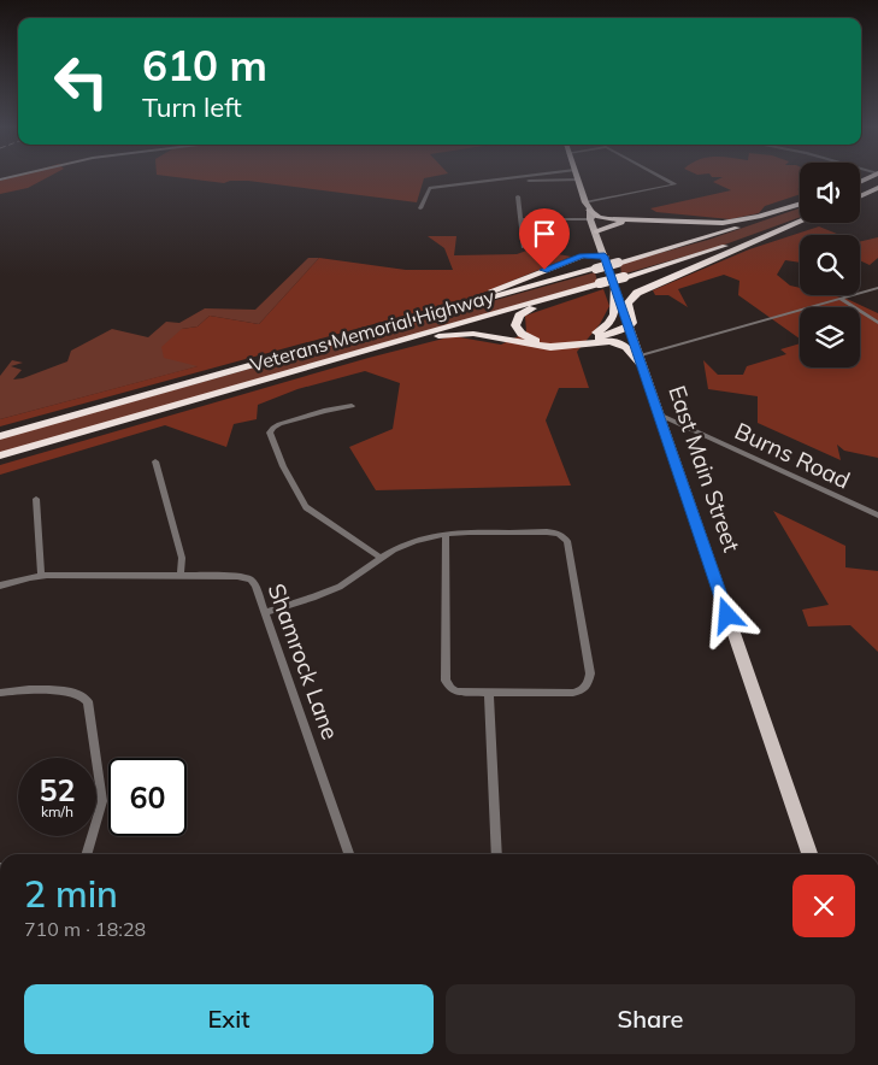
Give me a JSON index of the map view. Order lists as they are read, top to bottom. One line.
{"streets":{"highway":["Veterans Memorial Highway","East Main Street"],"street":["Burns Road","Shamrock Lane"]},"crossings":[["Burns Road","East Main Street"]],"page":{"turn":["610 m","Turn left"],"speed":"52 km/h","limit":"60","heading":["2 min","710 m · 18:28"],"buttons":["Exit","Share"]}}
